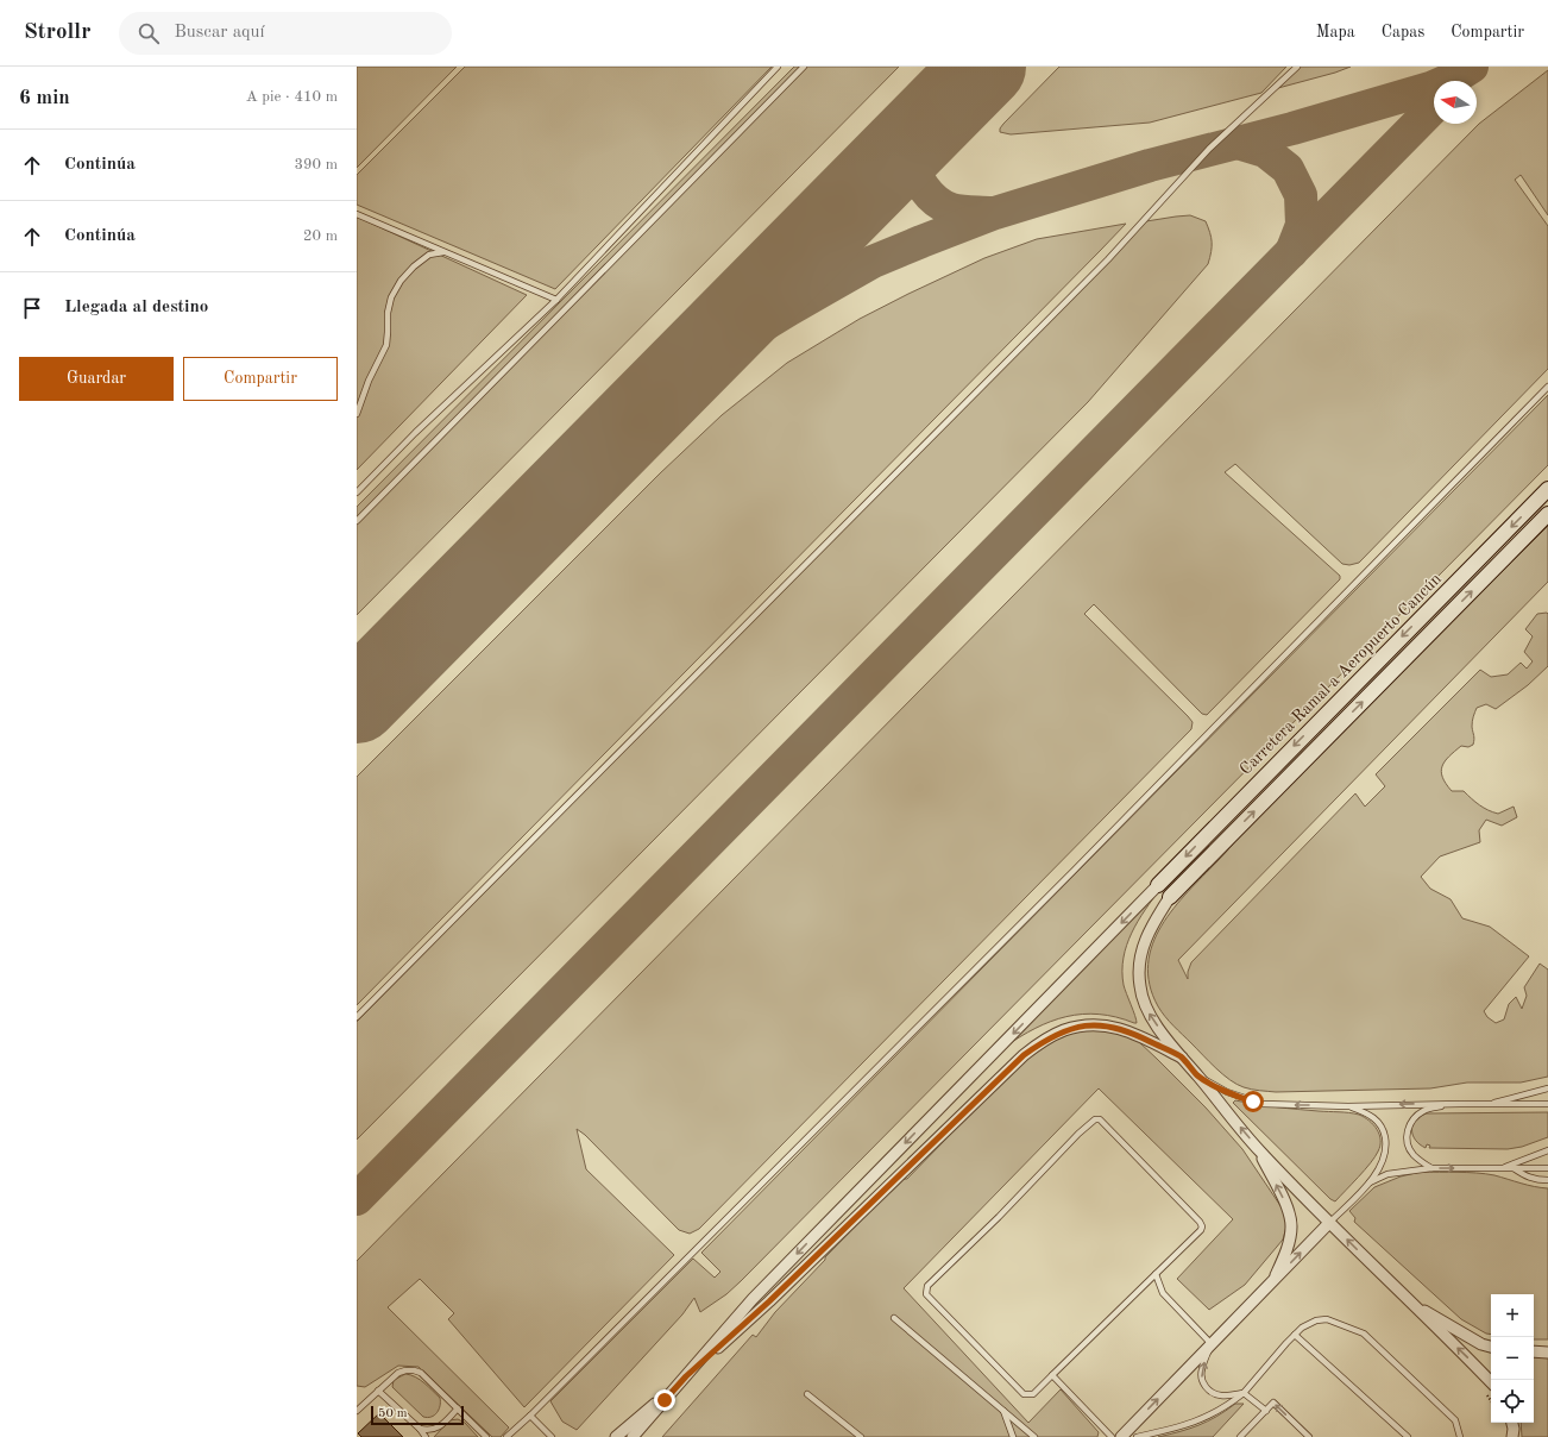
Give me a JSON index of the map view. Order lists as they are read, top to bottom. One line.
{"streets":{"main road":["Carretera Ramal a Aeropuerto Cancún"]},"scale_bar":"50 m","north":"left","page":{"header":"Strollr","search":"Buscar aquí","nav":["Mapa","Capas","Compartir"],"heading":["6 min","A pie · 410 m"],"list":[["Continúa","390 m"],["Continúa","20 m"],"Llegada al destino"],"buttons":["Guardar","Compartir"],"map_buttons":["+","−"],"scale":"50 m"}}
